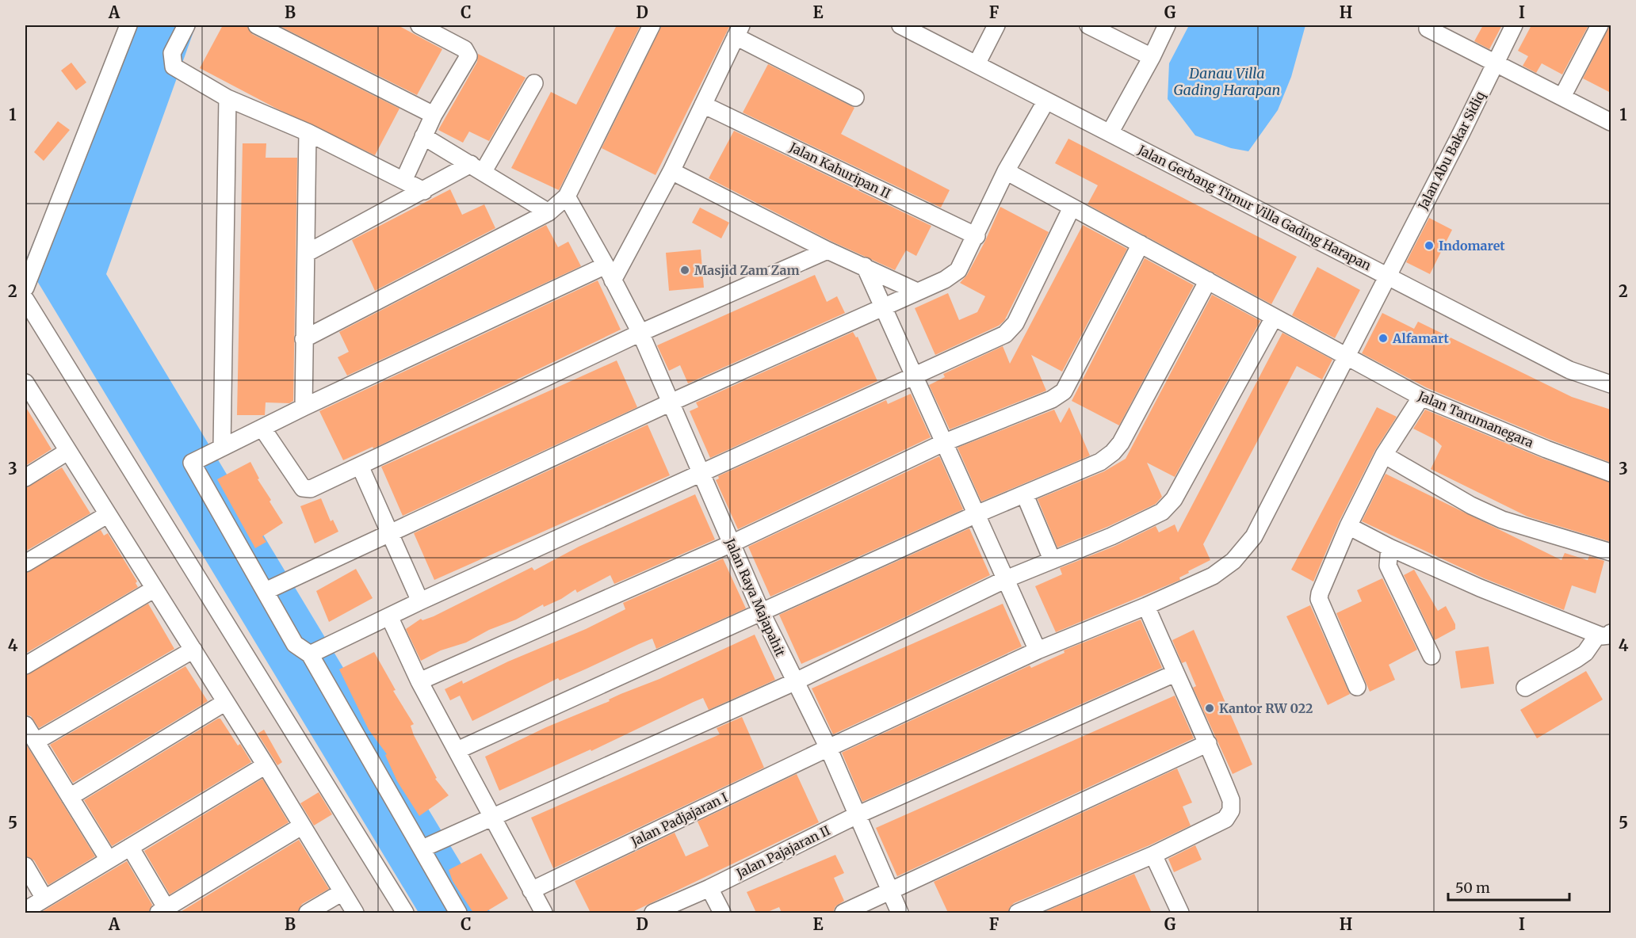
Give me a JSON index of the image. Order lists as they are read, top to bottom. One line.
{"streets":{"street":["Jalan Abu Bakar Sidiq","Jalan Kahuripan II","Jalan Gerbang Timur Villa Gading Harapan","Jalan Tarumanegara","Jalan Raya Majapahit","Jalan Padjajaran I","Jalan Pajajaran II"]},"crossings":[["Jalan Abu Bakar Sidiq","Jalan Gerbang Timur Villa Gading Harapan"],["Jalan Abu Bakar Sidiq","Jalan Tarumanegara"],["Jalan Abu Bakar Sidiq","Jalan Padjajaran I"],["Jalan Raya Majapahit","Jalan Padjajaran I"],["Jalan Raya Majapahit","Jalan Pajajaran II"]],"water":["Danau Villa Gading Harapan"],"places":["Indomaret","Masjid Zam Zam","Alfamart","Kantor RW 022"],"scale_bar":"50 m","grid":{"columns":["A","B","C","D","E","F","G","H","I"],"rows":["1","2","3","4","5"]}}
